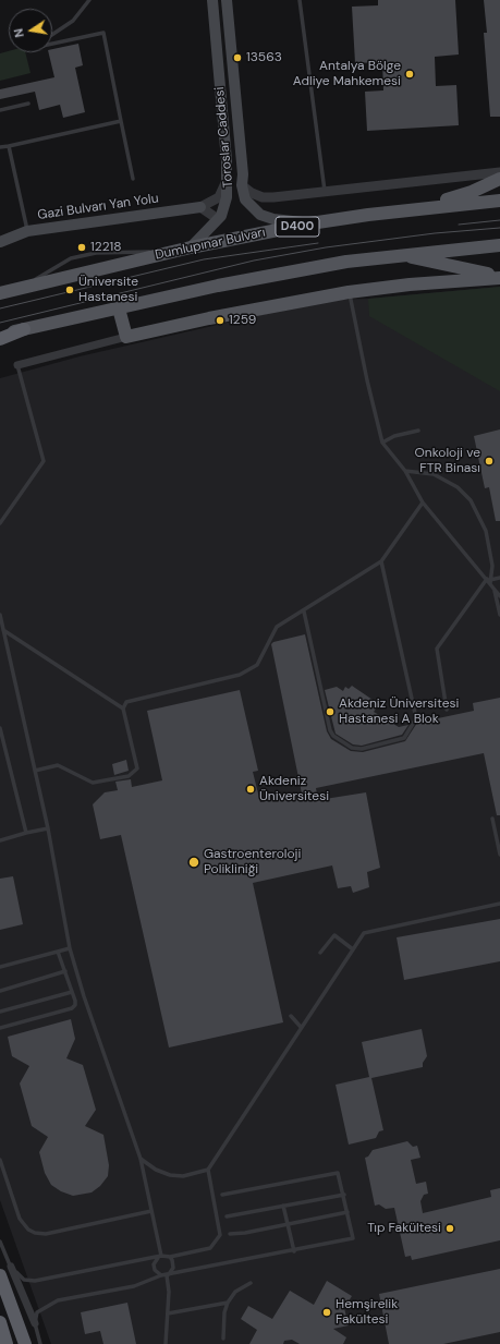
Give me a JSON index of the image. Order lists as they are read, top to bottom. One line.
{"streets":{"main road":["Toroslar Caddesi","Gazi Bulvarı Yan Yolu","D400","Dumlupınar Bulvarı"]},"crossings":[["Toroslar Caddesi","Dumlupınar Bulvarı"]],"places":["13563","Antalya Bölge Adliye Mahkemesi","12218","Üniversite Hastanesi","1259","Onkoloji ve FTR Binası","Akdeniz Üniversitesi Hastanesi A Blok","Akdeniz Üniversitesi","Gastroenteroloji Polikliniği","Tıp Fakültesi","Hemşirelik Fakültesi"],"north":"left"}
